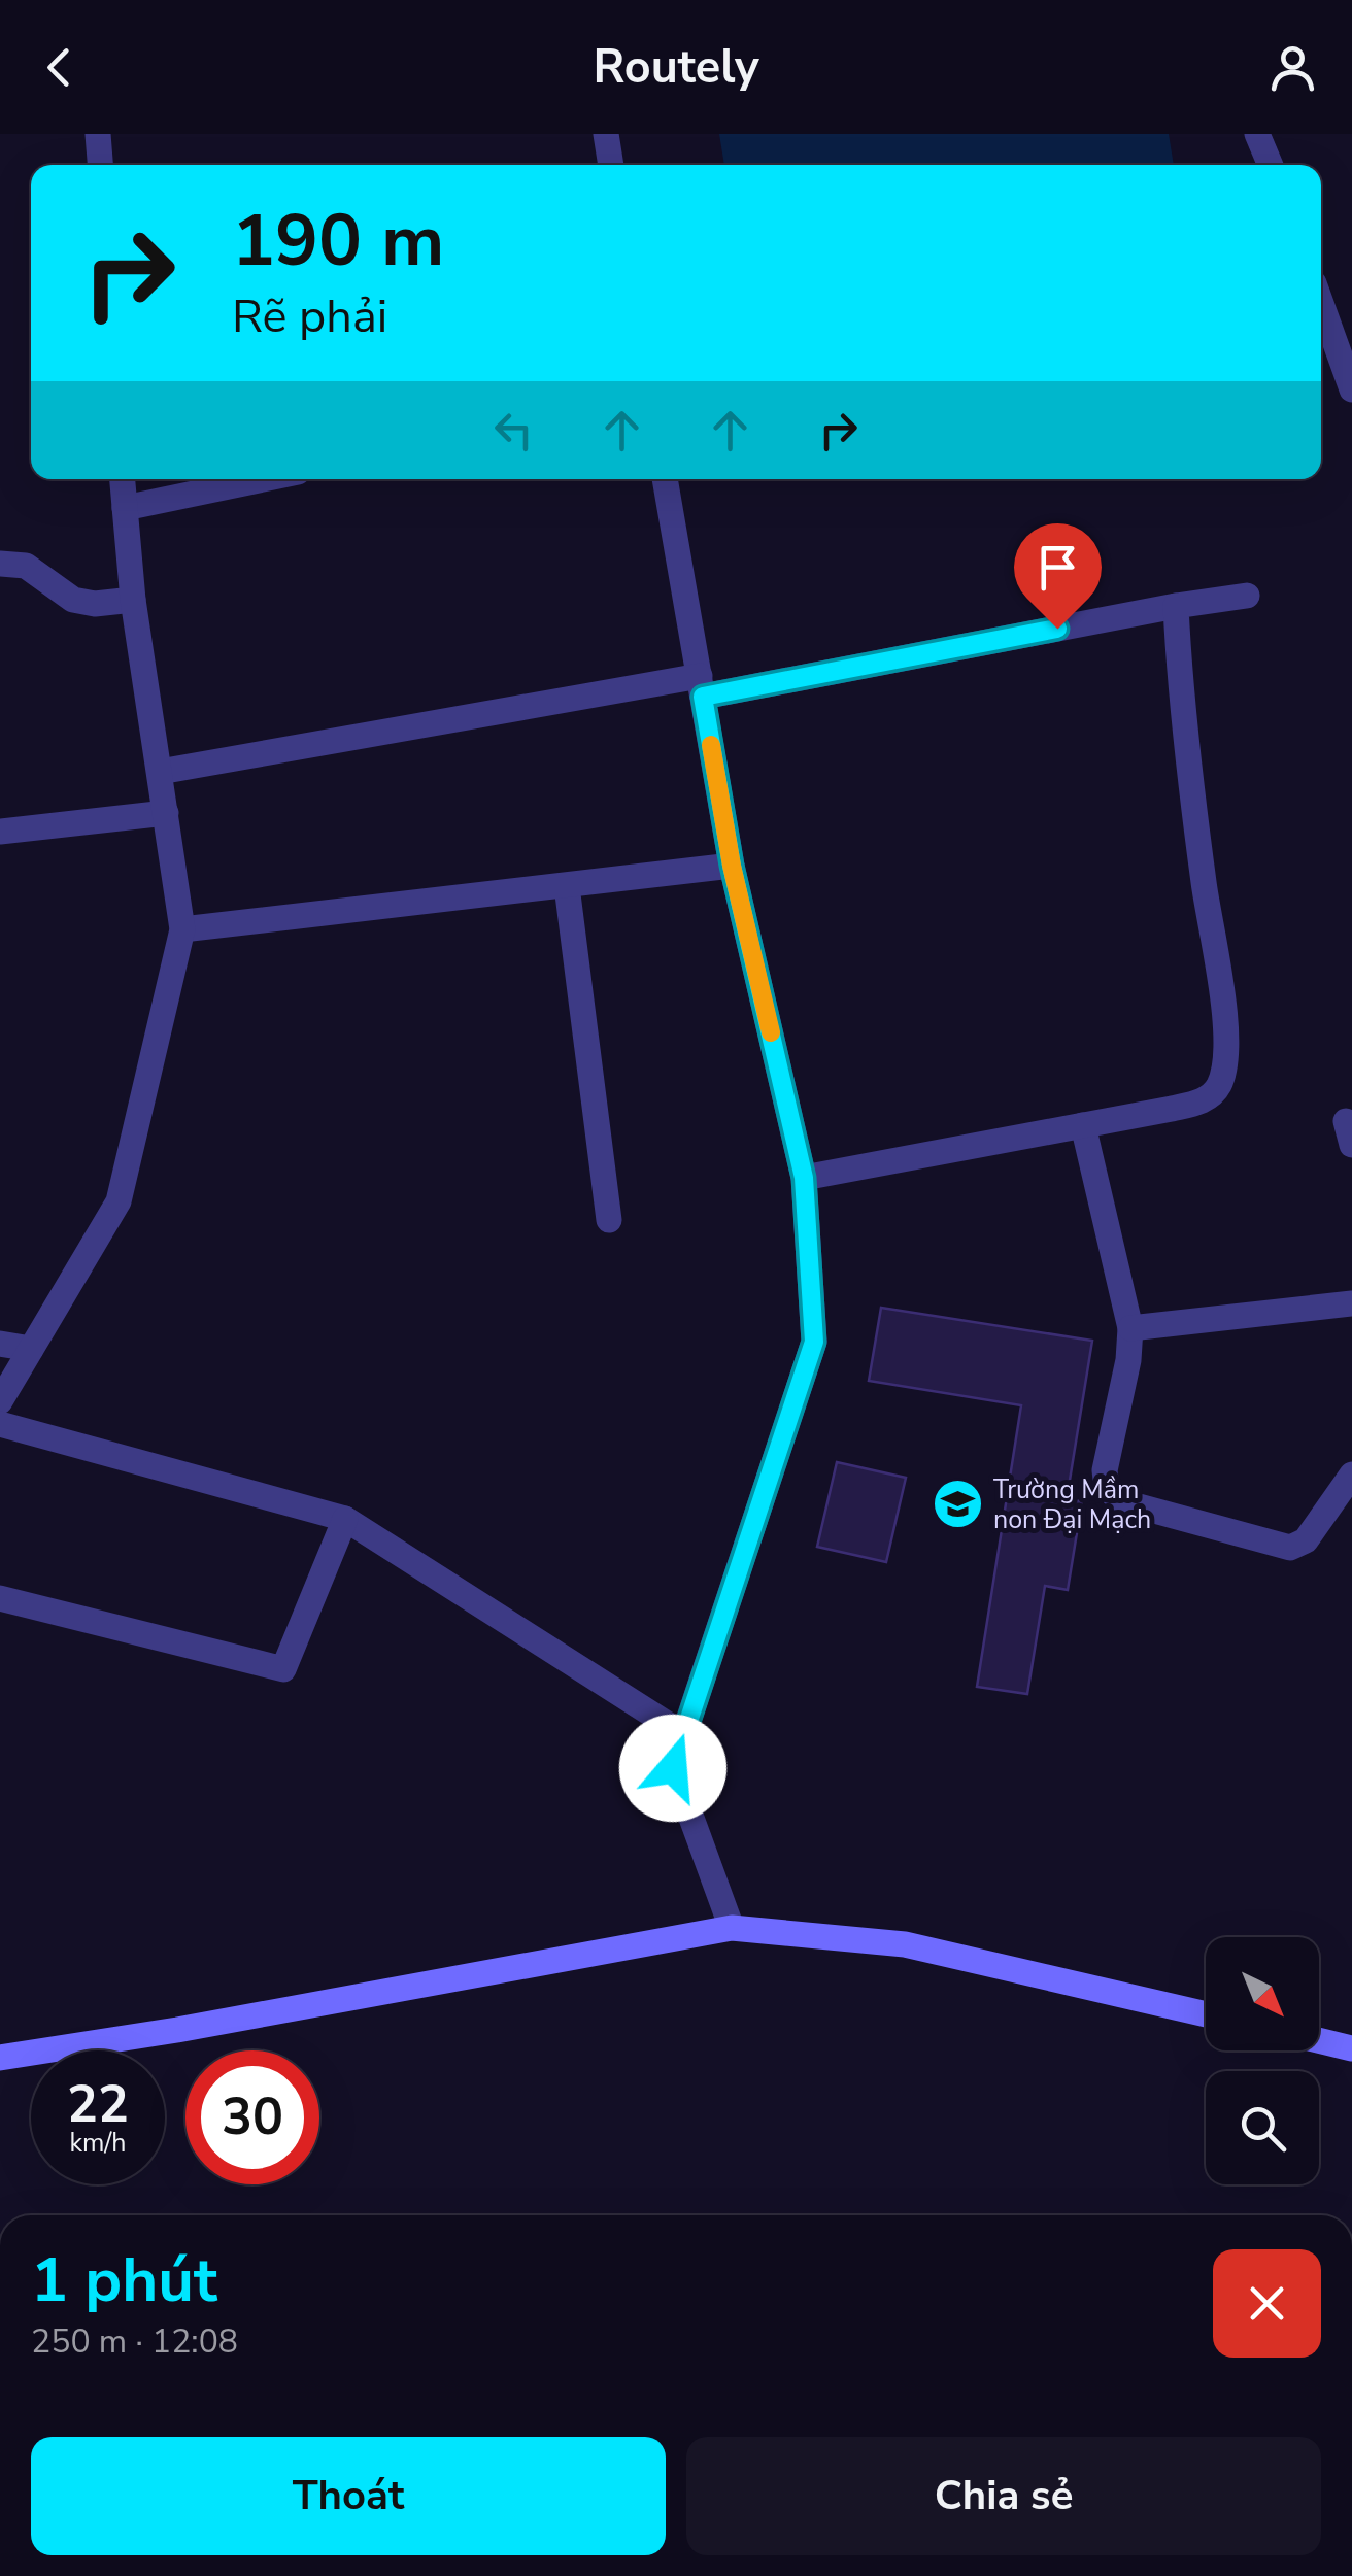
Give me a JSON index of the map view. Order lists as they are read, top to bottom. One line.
{"places":{"school or university":["Trường Mầm non Đại Mạch"]},"north":"bottom right","page":{"header":"Routely","turn":["190 m","Rẽ phải"],"speed":"22 km/h","limit":"30","heading":["1 phút","250 m · 12:08"],"buttons":["Thoát","Chia sẻ"]}}
